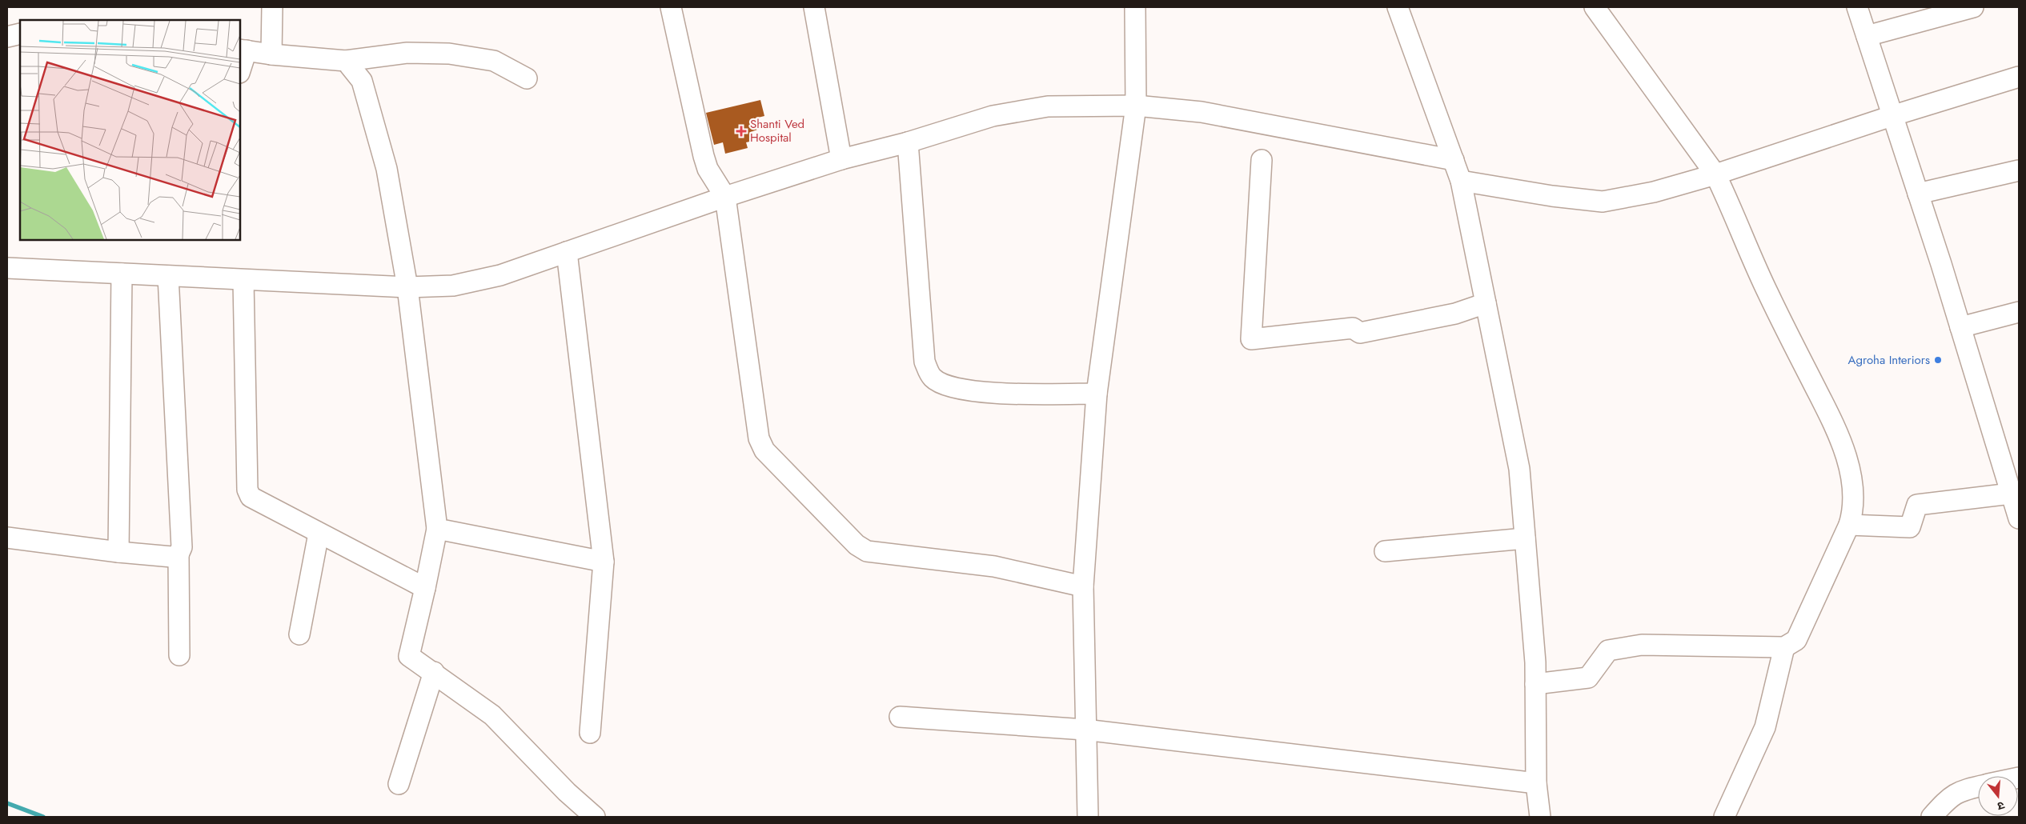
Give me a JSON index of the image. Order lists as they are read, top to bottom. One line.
{"places":{"health":["Shanti Ved Hospital"],"other":["Agroha Interiors"]},"north":"bottom"}
